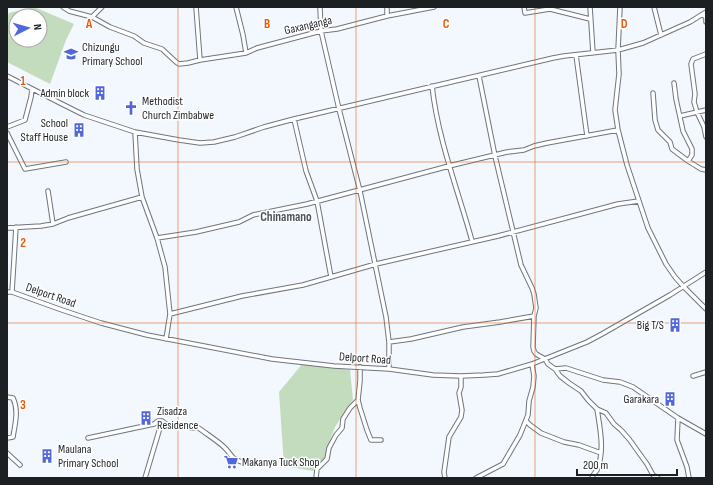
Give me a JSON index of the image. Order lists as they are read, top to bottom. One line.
{"streets":{"street":["Gaxanganga","Delport Road"]},"districts":["Chinamano"],"places":{"school or university":["Chizungu Primary School"],"building":["Admin block","School Staff House","Big T/S","Garakara","Zisadza Residence","Maulana Primary School"],"church":["Methodist Church Zimbabwe"],"supermarket":["Makanya Tuck Shop"]},"scale_bar":"200 m","north":"right","grid":{"columns":["A","B","C","D"],"rows":["1","2","3"]}}
